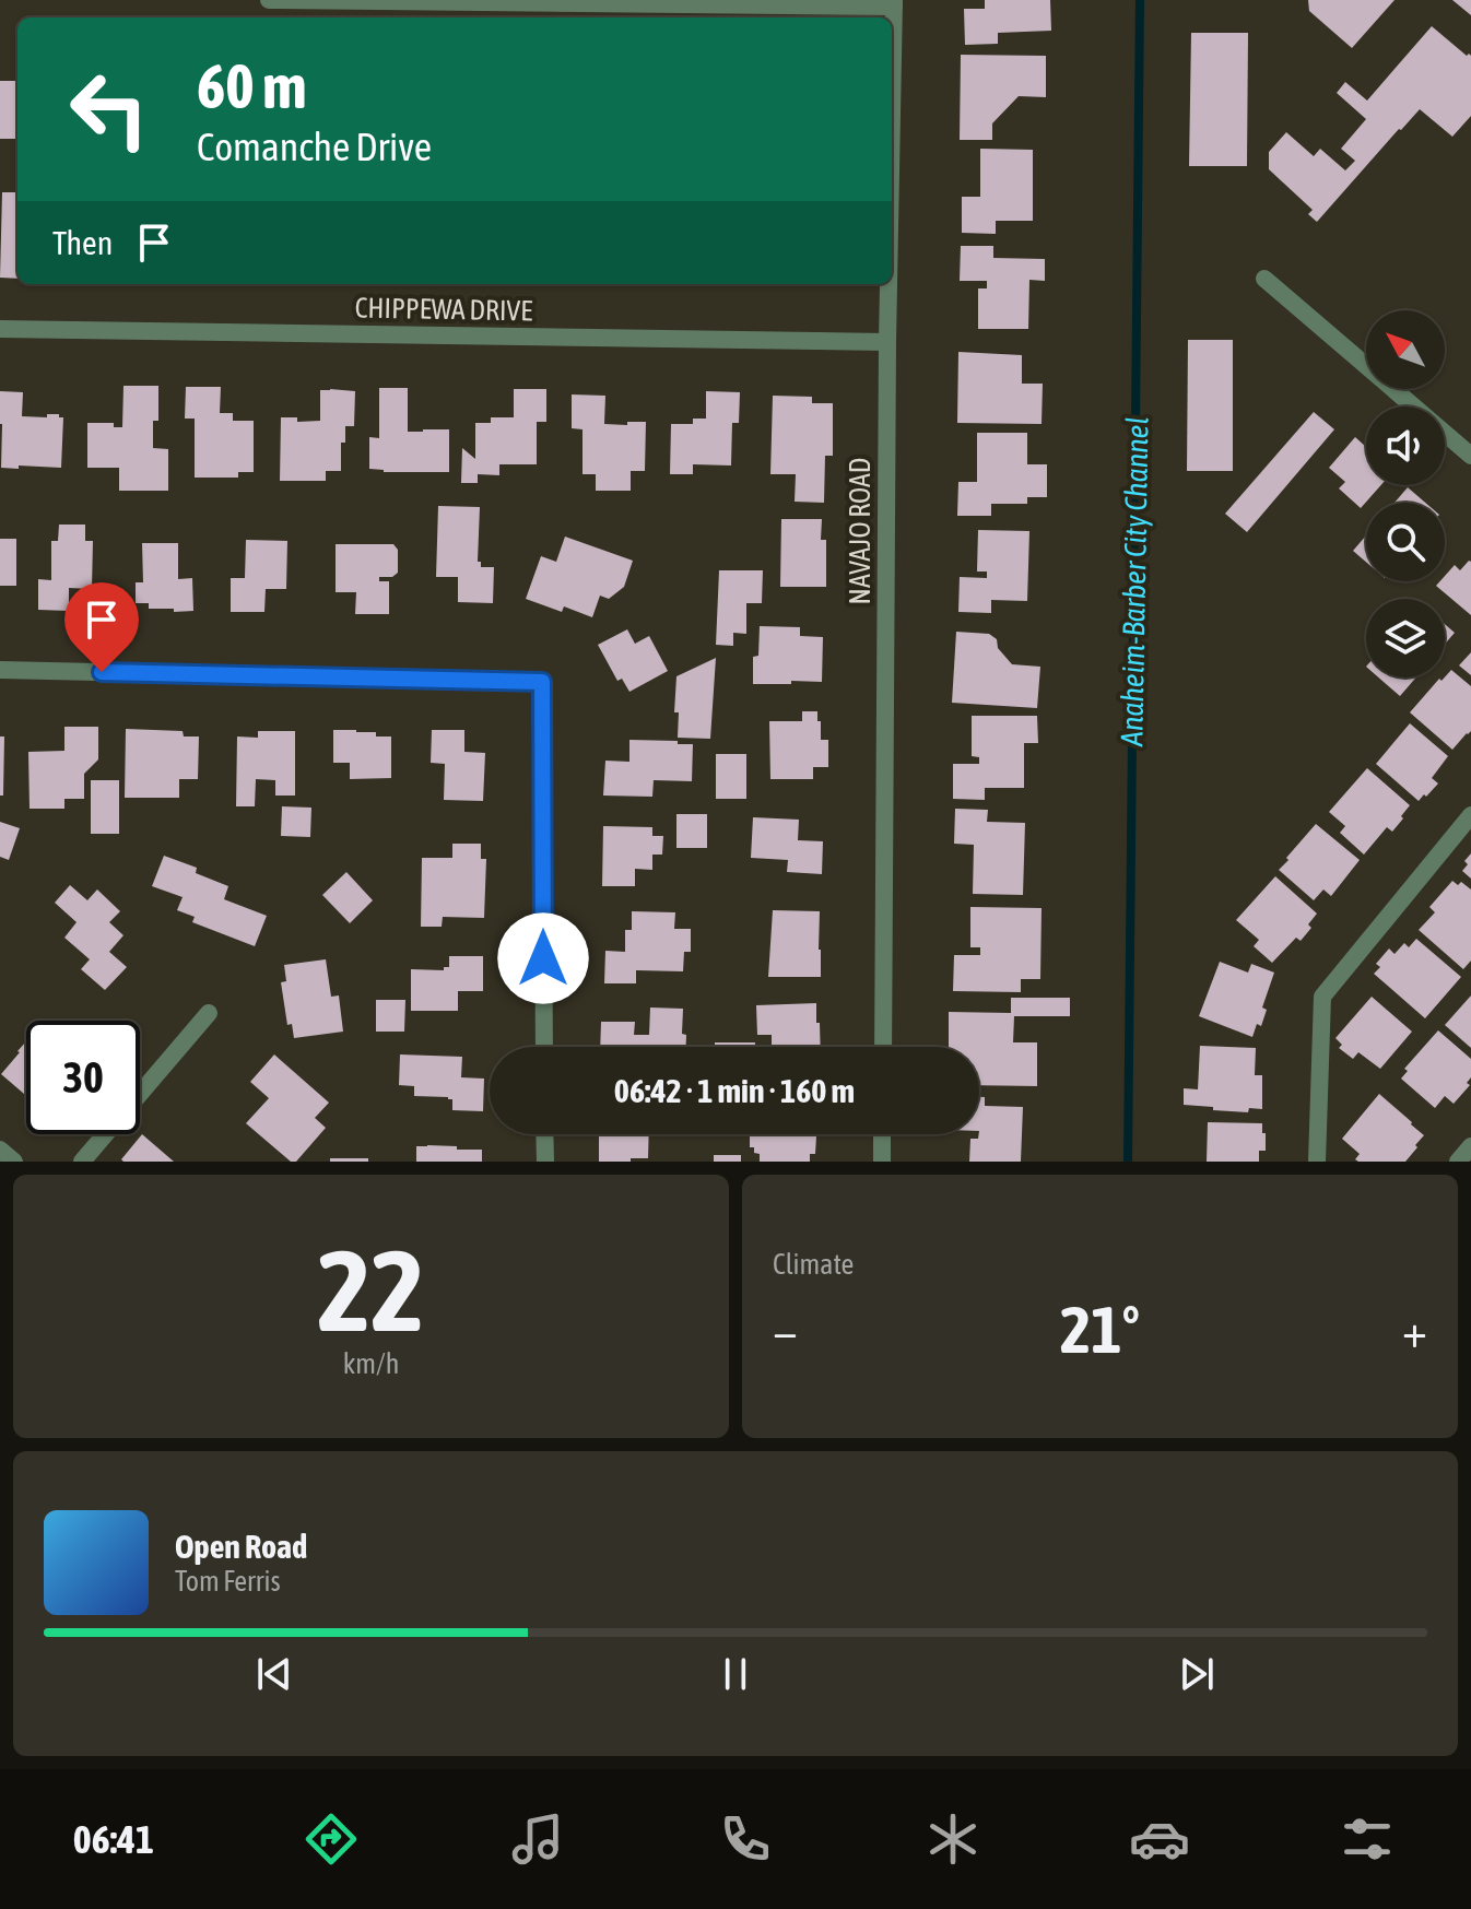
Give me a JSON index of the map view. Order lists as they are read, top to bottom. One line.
{"streets":{"street":["CHIPPEWA DRIVE","NAVAJO ROAD"]},"crossings":[["CHIPPEWA DRIVE","NAVAJO ROAD"]],"water":["Anaheim-Barber City Channel"],"north":"top left","page":{"turn":["60 m","Comanche Drive"],"then":"Then","limit":"30","trip":"06:42 · 1 min · 160 m","tile":[["22","km/h"],"Climate"],"heat":["−","21°","+"],"song":["Open Road","Tom Ferris"],"tabs":"06:41"}}
